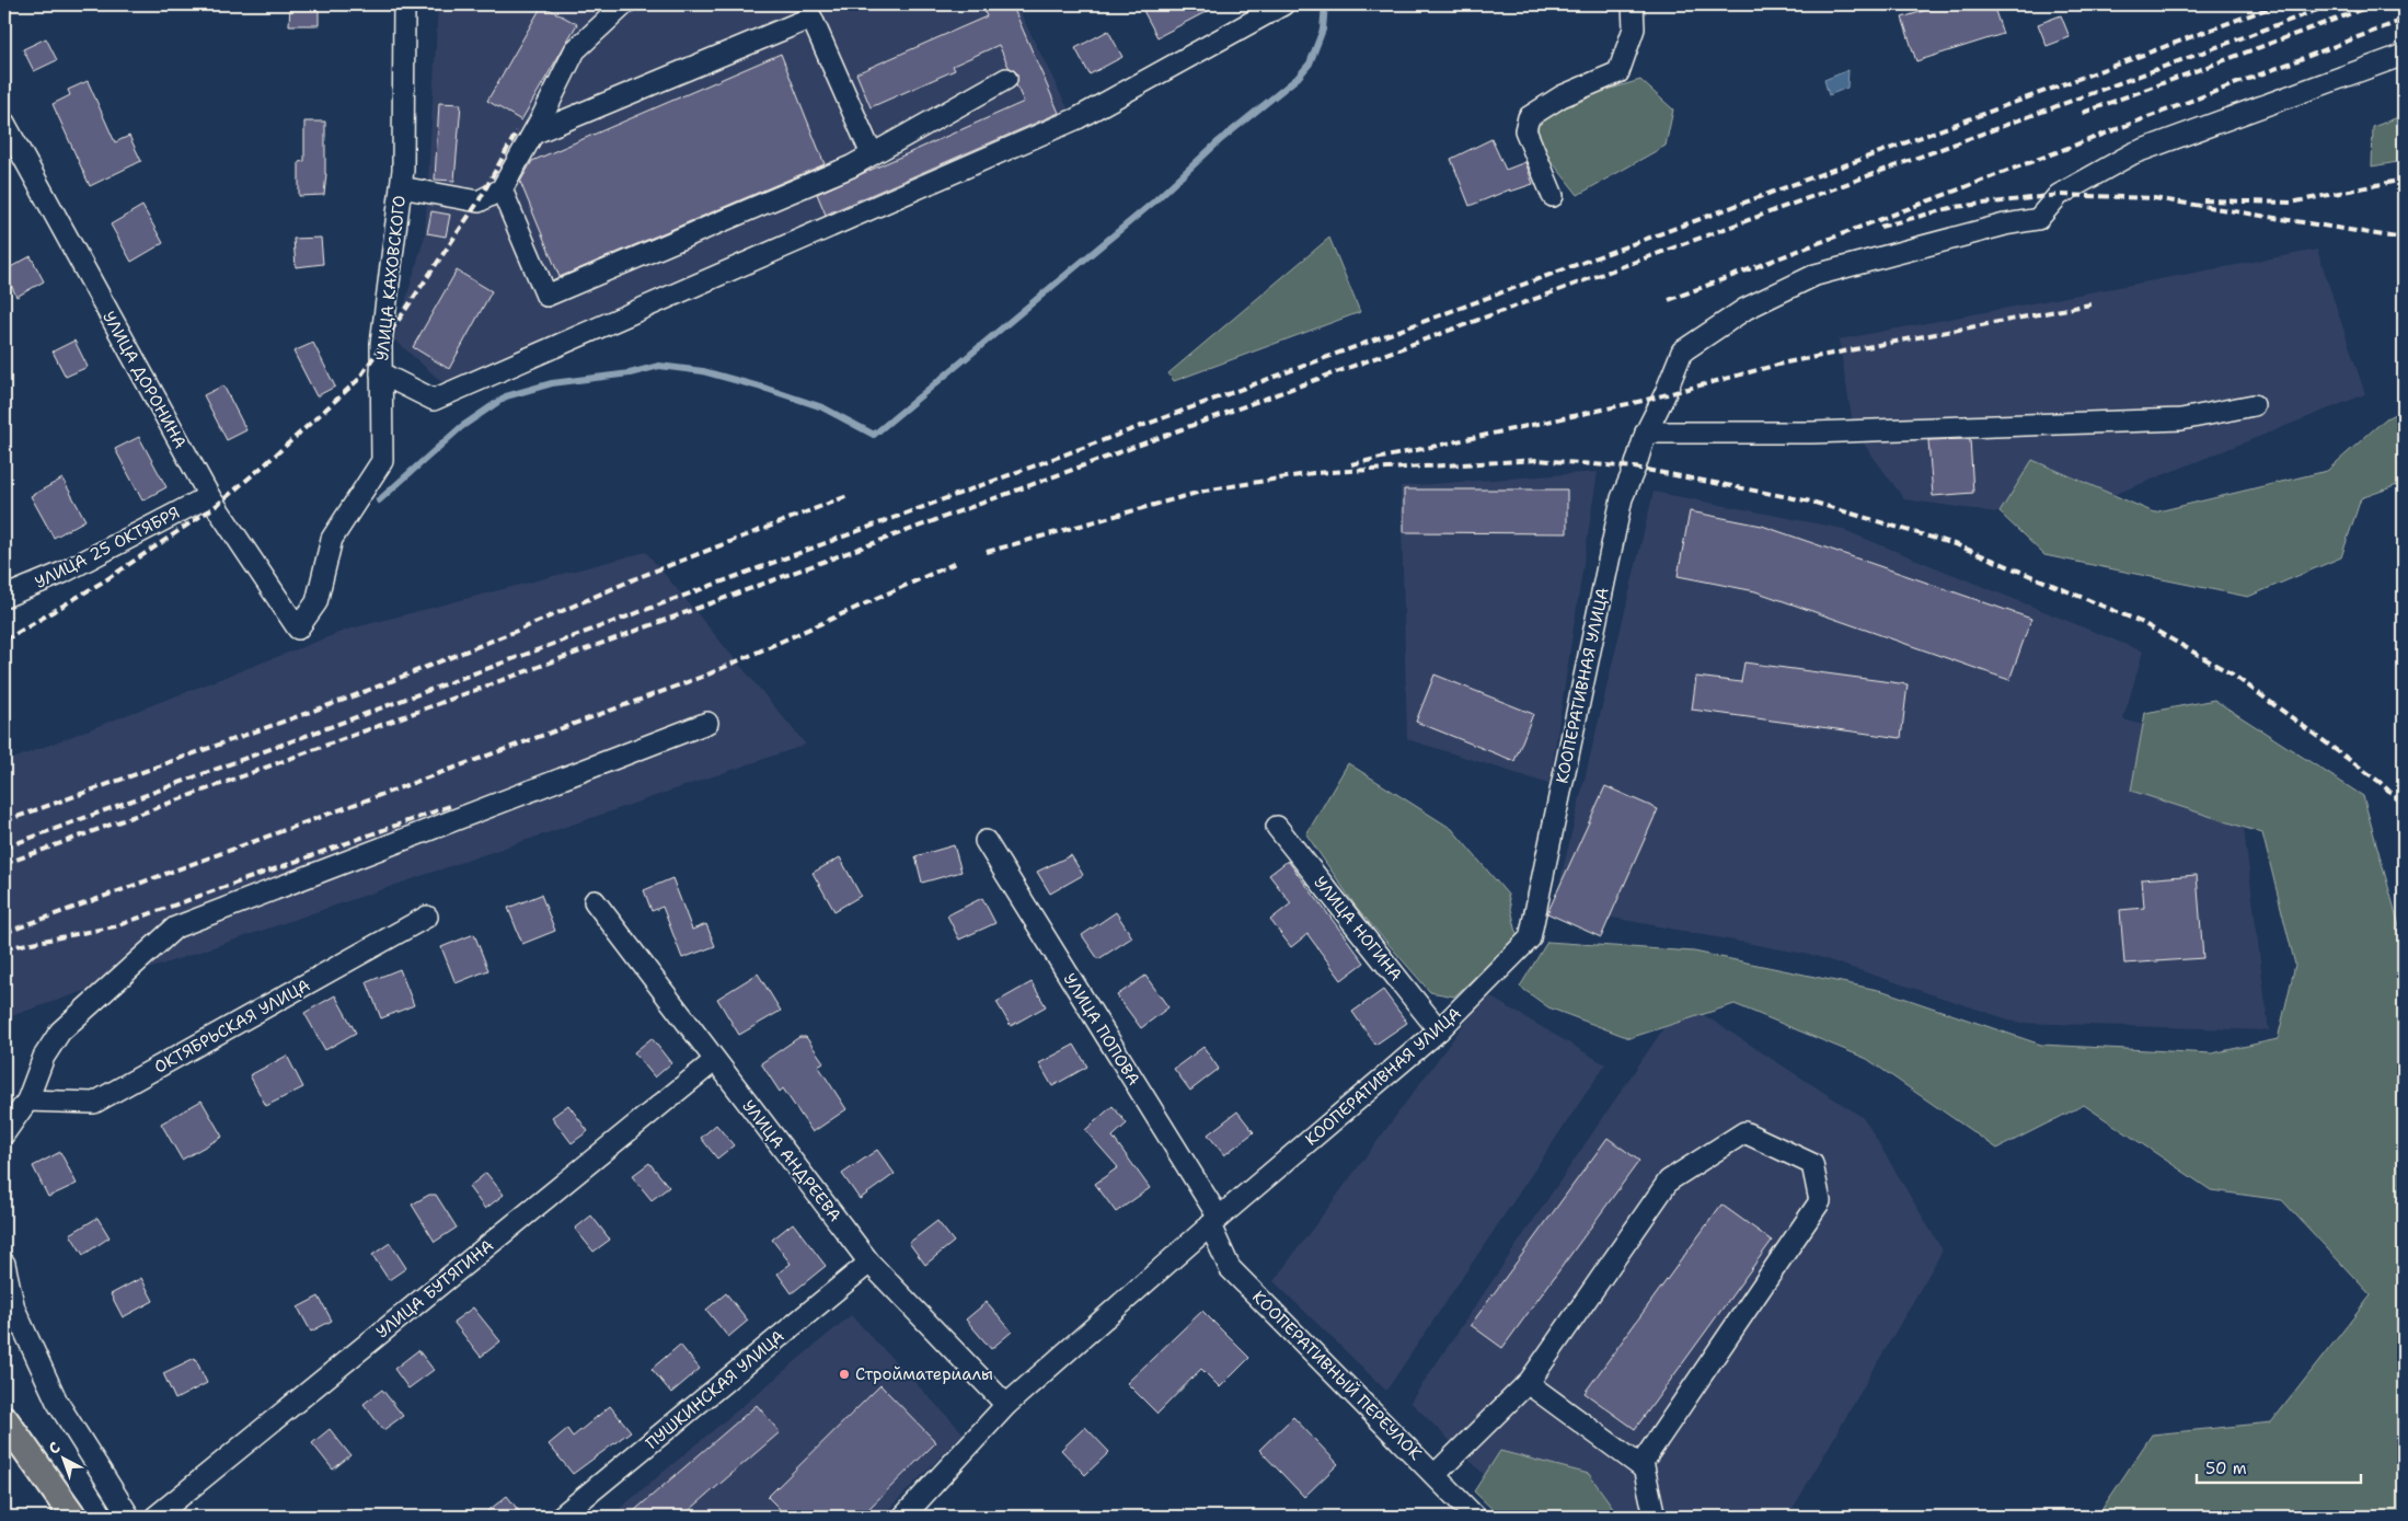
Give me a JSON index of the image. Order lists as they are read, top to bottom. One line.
{"streets":{"street":["УЛИЦА КАХОВСКОГО","УЛИЦА ДОРОНИНА","УЛИЦА 25 ОКТЯБРЯ","КООПЕРАТИВНАЯ УЛИЦА","УЛИЦА НОГИНА","ОКТЯБРЬСКАЯ УЛИЦА","УЛИЦА ПОПОВА","УЛИЦА АНДРЕЕВА","УЛИЦА БУТЯГИНА","КООПЕРАТИВНЫЙ ПЕРЕУЛОК","ПУШКИНСКАЯ УЛИЦА"]},"crossings":[["УЛИЦА КАХОВСКОГО","УЛИЦА ДОРОНИНА"],["УЛИЦА ДОРОНИНА","УЛИЦА 25 ОКТЯБРЯ"],["КООПЕРАТИВНАЯ УЛИЦА","УЛИЦА НОГИНА"],["КООПЕРАТИВНАЯ УЛИЦА","УЛИЦА ПОПОВА"],["КООПЕРАТИВНАЯ УЛИЦА","УЛИЦА АНДРЕЕВА"],["КООПЕРАТИВНАЯ УЛИЦА","КООПЕРАТИВНЫЙ ПЕРЕУЛОК"],["УЛИЦА ПОПОВА","КООПЕРАТИВНЫЙ ПЕРЕУЛОК"],["УЛИЦА АНДРЕЕВА","УЛИЦА БУТЯГИНА"],["УЛИЦА АНДРЕЕВА","ПУШКИНСКАЯ УЛИЦА"]],"places":["Стройматериалы"],"scale_bar":"50 m","north":"top left"}
